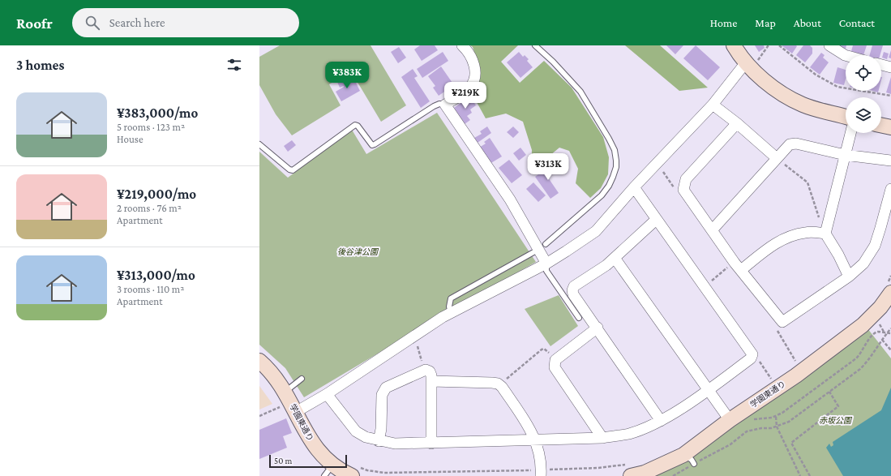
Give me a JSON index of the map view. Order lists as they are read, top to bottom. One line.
{"streets":{"street":["学園東通り"]},"parks":["後谷津公園","赤坂公園"],"scale_bar":"50 m","page":{"header":"Roofr","search":"Search here","nav":["Home","Map","About","Contact"],"heading":"3 homes","price":["¥383K","¥219K","¥313K"],"list":[{"name":"¥383,000/mo","note":"5 rooms · 123 m² · House"},{"name":"¥219,000/mo","note":"2 rooms · 76 m² · Apartment"},{"name":"¥313,000/mo","note":"3 rooms · 110 m² · Apartment"}],"scale":"50 m"}}
